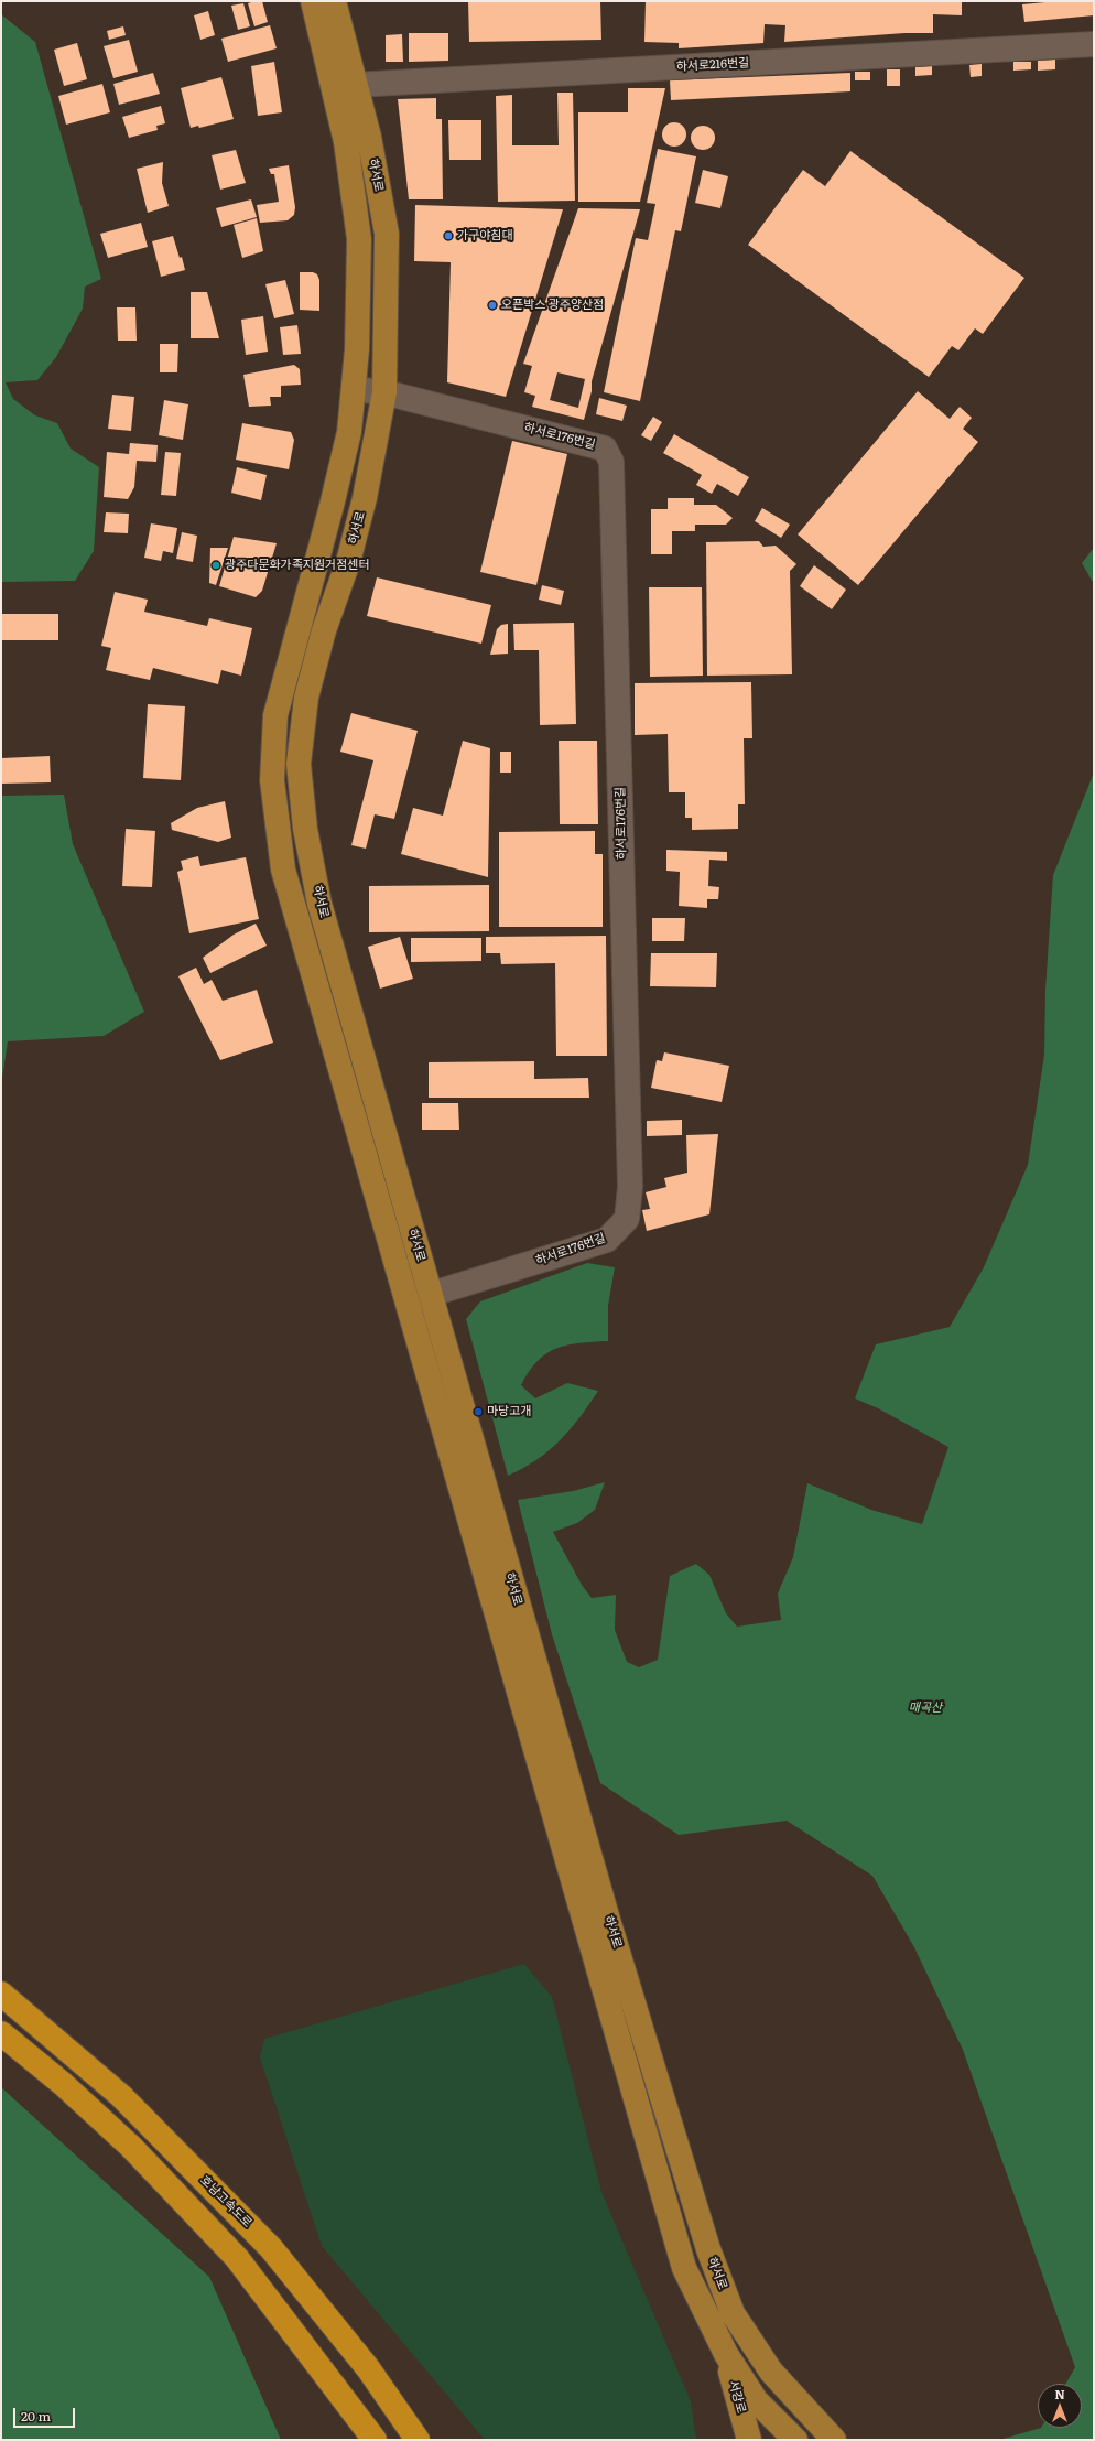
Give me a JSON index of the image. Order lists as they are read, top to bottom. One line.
{"streets":{"highway":["호남고속도로"],"main road":["하서로","서강로"],"street":["하서로216번길","하서로176번길"]},"crossings":[["하서로216번길","하서로"],["하서로","하서로176번길"],["하서로","서강로"]],"parks":["매곡산"],"places":["가구야침대","오픈박스 광주양산점","광주다문화가족지원거점센터","마당고개"],"scale_bar":"20 m","north":"top"}
